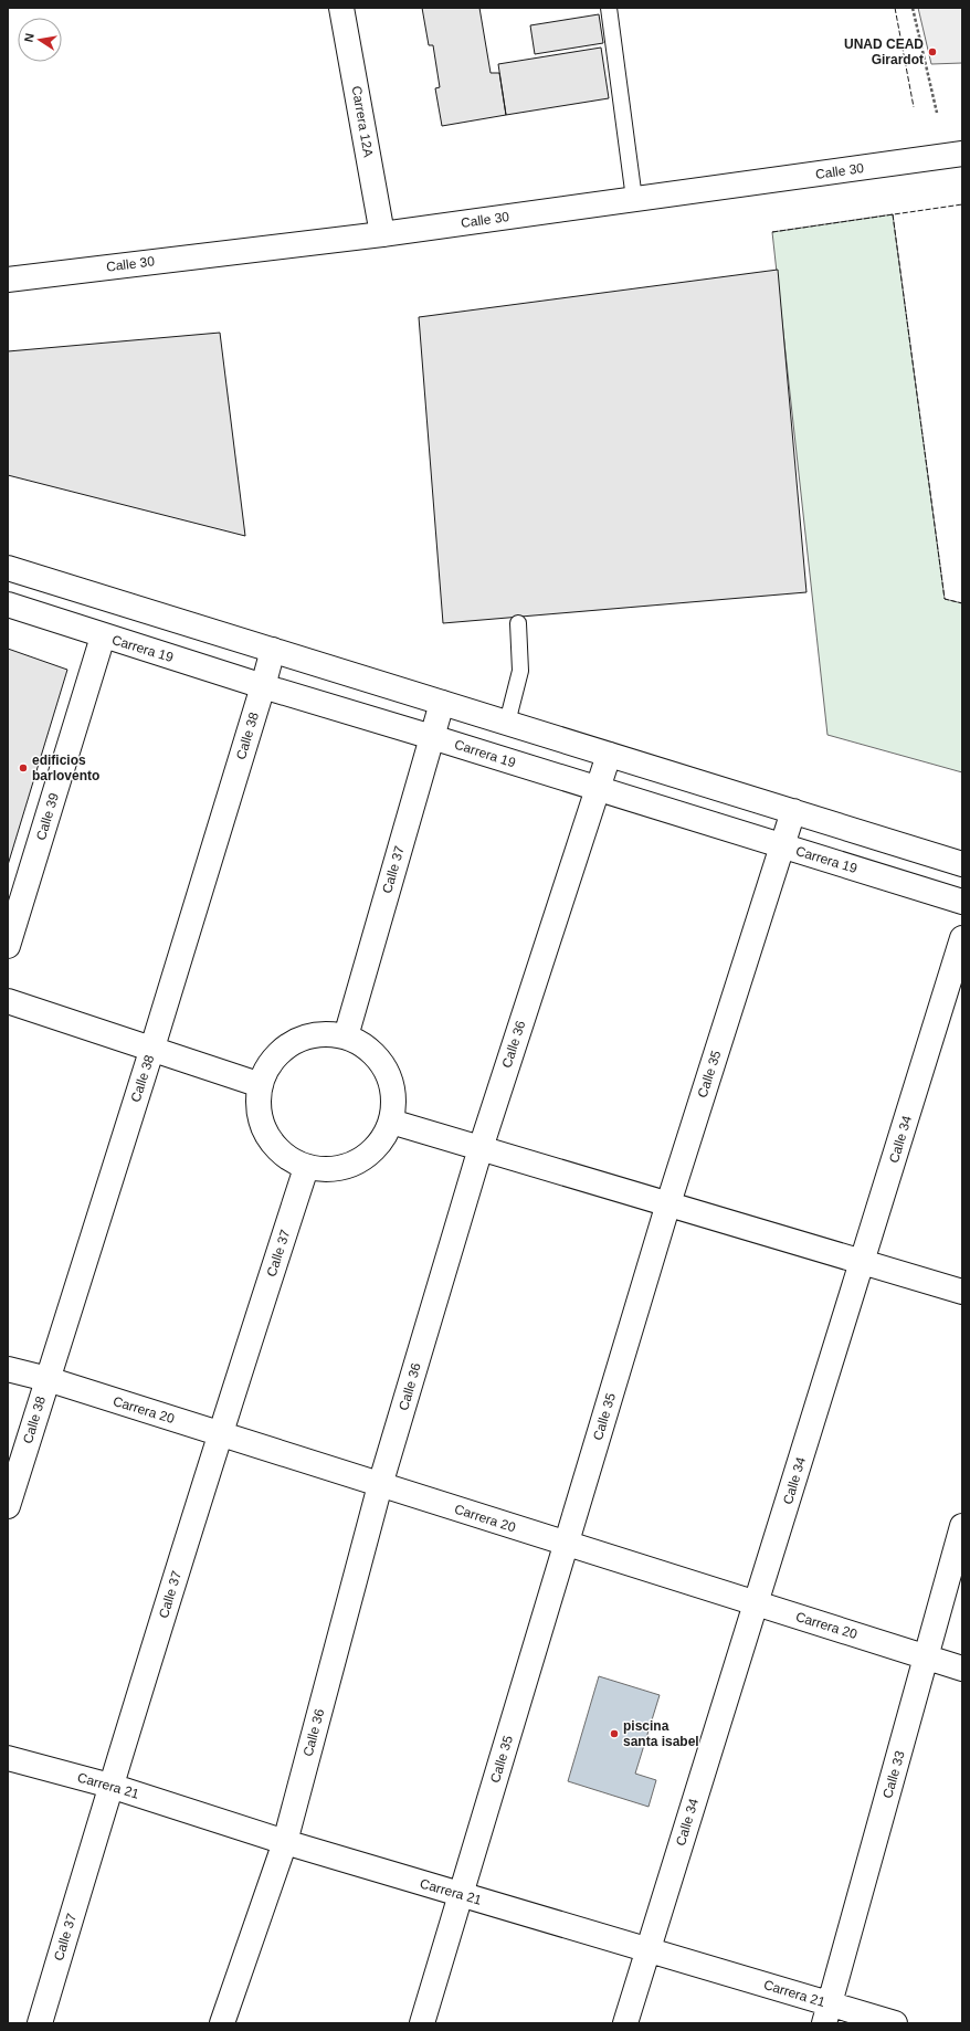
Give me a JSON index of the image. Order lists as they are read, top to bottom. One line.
{"streets":{"street":["Carrera 12A","Calle 30","Carrera 19","Calle 38","Calle 39","Calle 37","Calle 36","Calle 35","Calle 34","Carrera 20","Calle 33","Carrera 21"]},"crossings":[["Carrera 12A","Calle 30"],["Carrera 19","Calle 38"],["Carrera 19","Calle 39"],["Carrera 19","Calle 37"],["Carrera 19","Calle 36"],["Carrera 19","Calle 35"],["Calle 38","Carrera 20"],["Calle 37","Carrera 20"],["Calle 37","Carrera 21"],["Calle 36","Carrera 20"],["Calle 36","Carrera 21"],["Calle 35","Carrera 20"],["Calle 35","Carrera 21"],["Calle 34","Carrera 20"],["Calle 34","Carrera 21"],["Carrera 20","Calle 33"],["Calle 33","Carrera 21"]],"places":["UNAD CEAD Girardot","edificios barlovento","piscina santa isabel"],"north":"left"}
